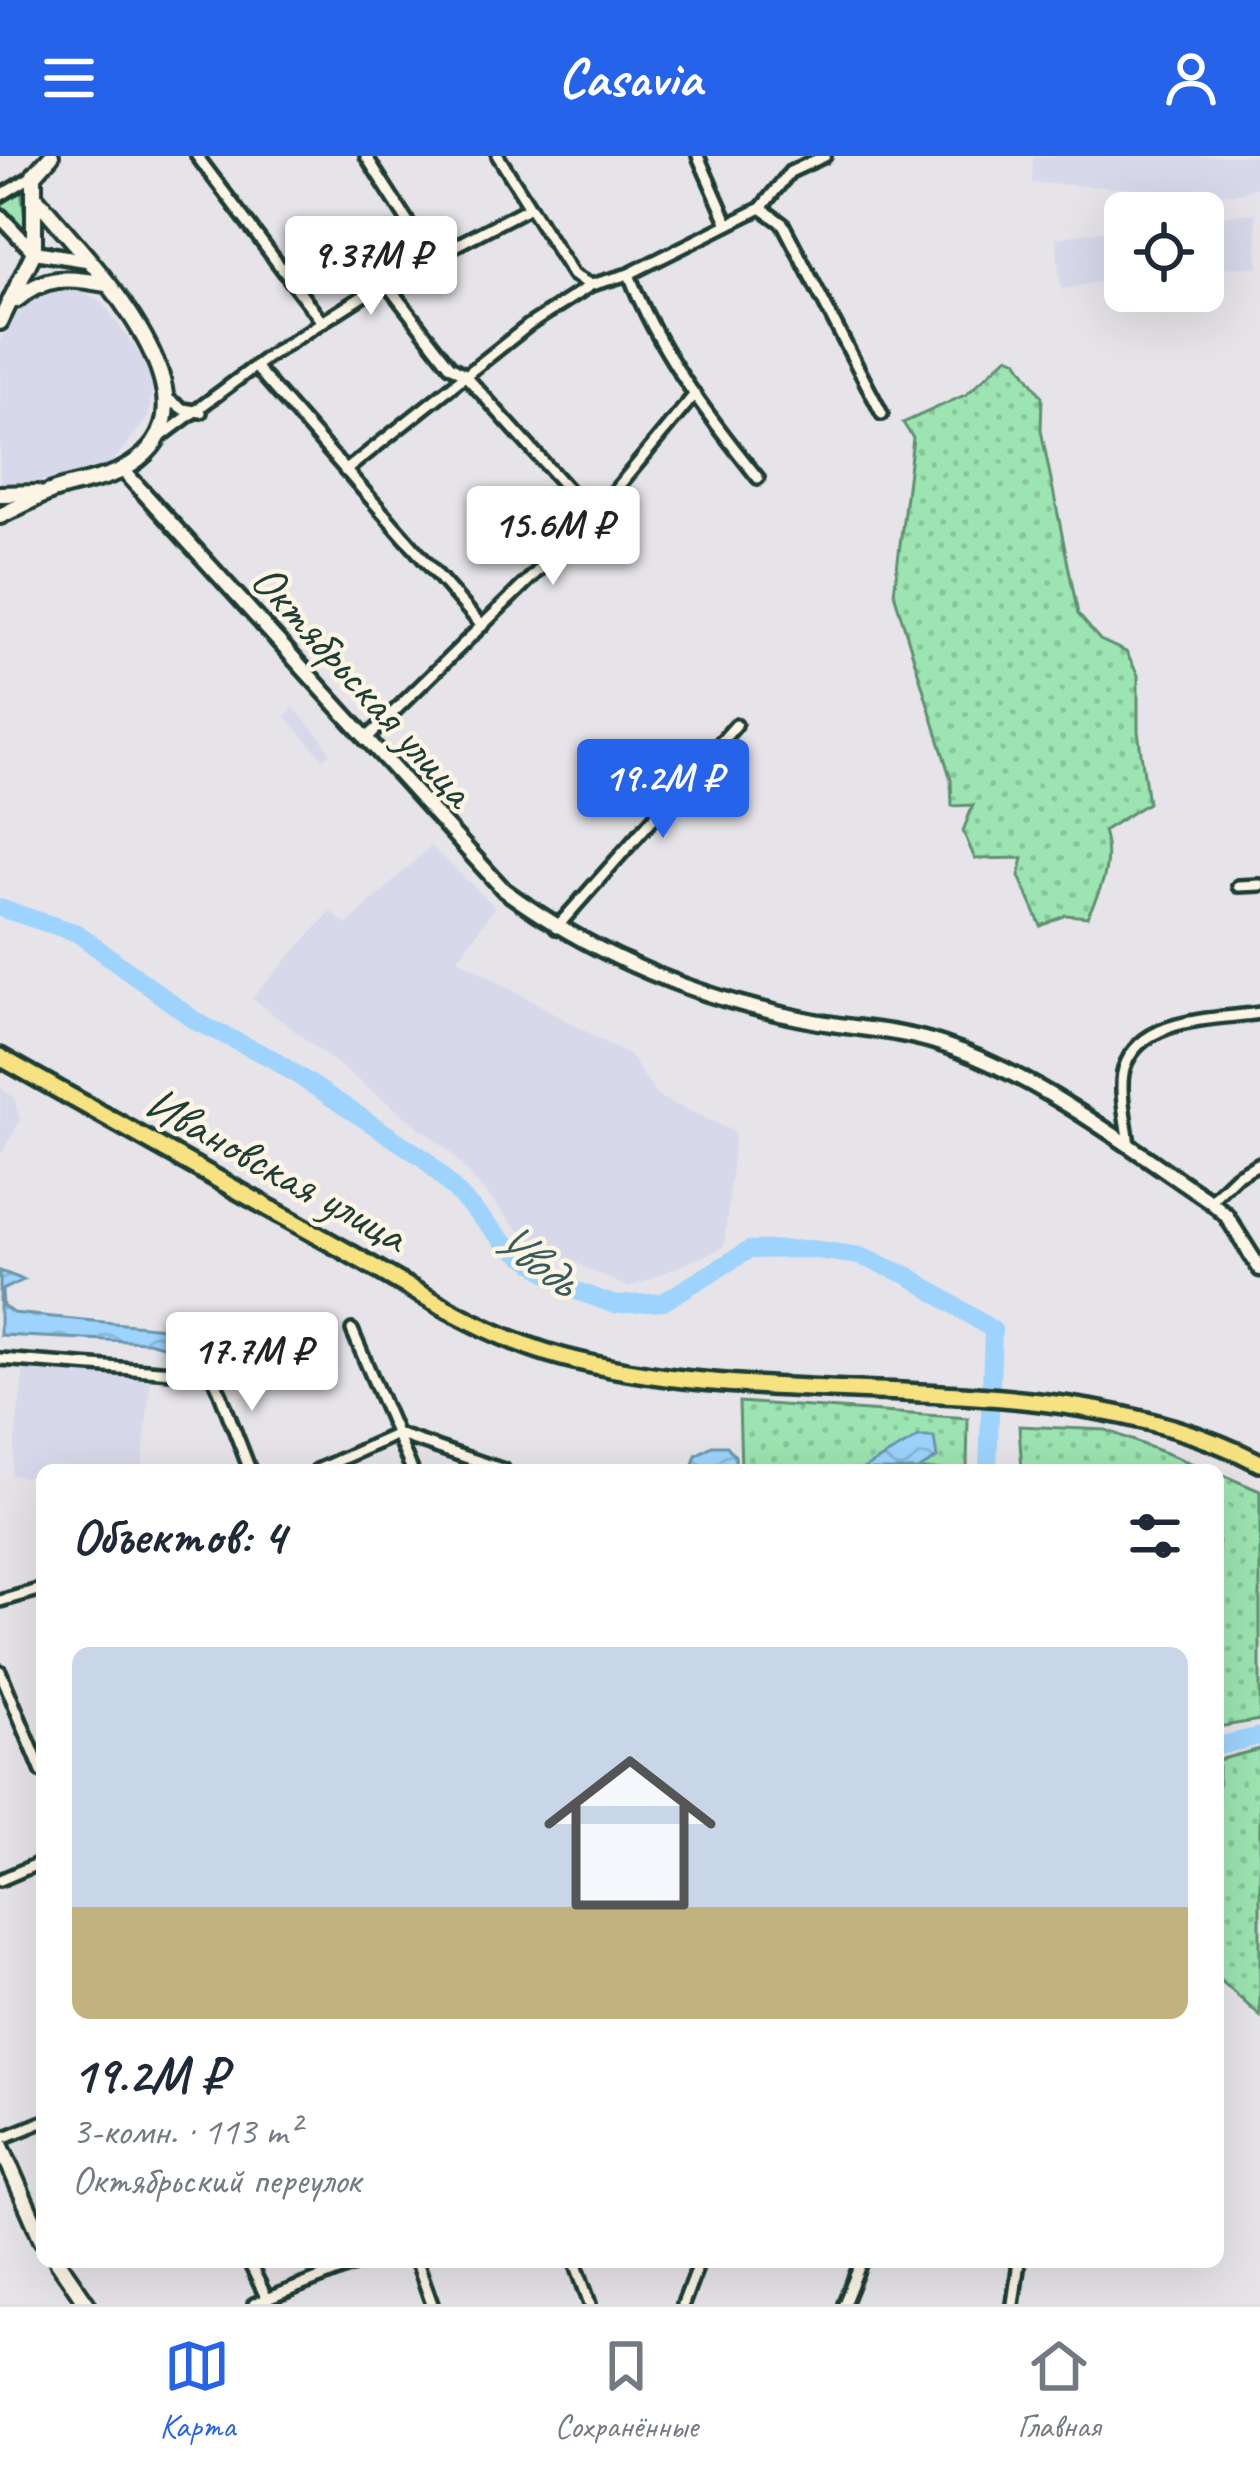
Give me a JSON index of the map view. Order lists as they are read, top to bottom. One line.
{"streets":{"main road":["Ивановская улица"],"street":["Октябрьская улица"]},"water":["Уводь"],"page":{"header":"Casavia","price":["9.37M ₽","15.6M ₽","19.2M ₽","17.7M ₽"],"heading":"Объектов: 4","list":[{"name":"19.2M ₽","note":"3-комн. · 113 m² · Октябрьский переулок"}],"tabs":["Карта","Сохранённые","Главная"]}}
